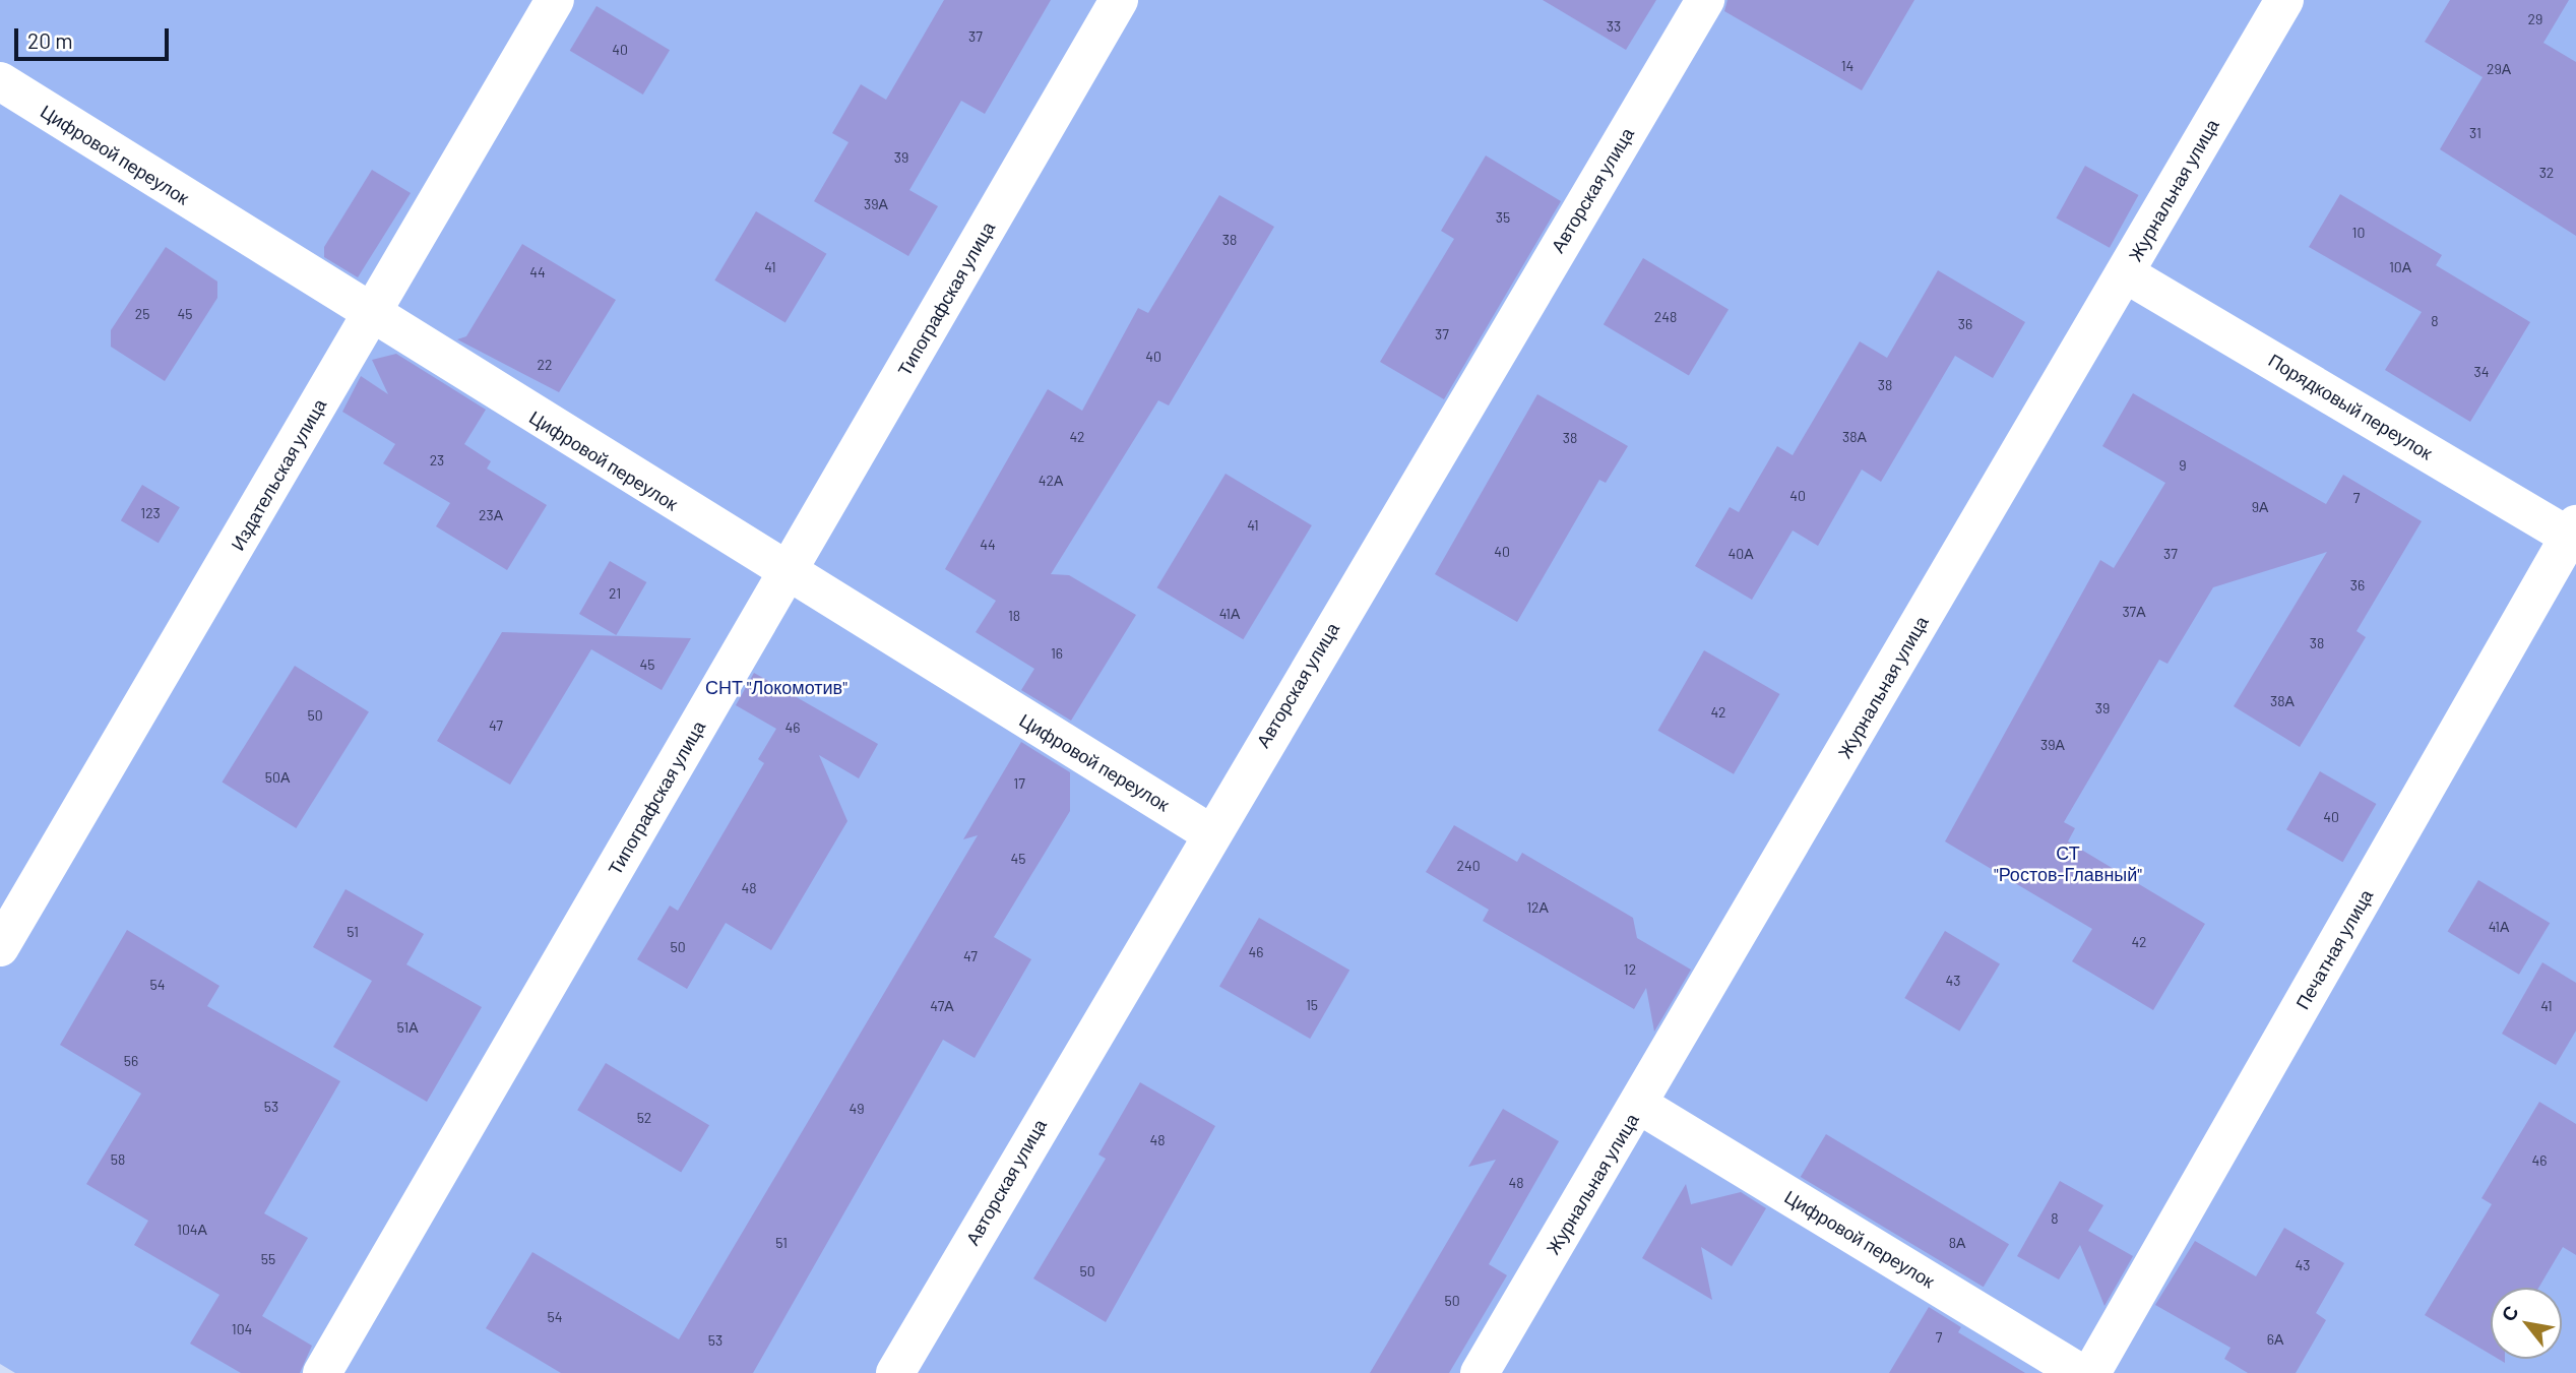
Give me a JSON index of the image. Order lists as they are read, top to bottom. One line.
{"streets":{"street":["Цифровой переулок","Авторская улица","Журнальная улица","Типографская улица","Порядковый переулок","Издательская улица","Печатная улица"]},"crossings":[["Цифровой переулок","Авторская улица"],["Цифровой переулок","Журнальная улица"],["Цифровой переулок","Типографская улица"],["Цифровой переулок","Издательская улица"],["Журнальная улица","Порядковый переулок"],["Порядковый переулок","Печатная улица"]],"parks":["СНТ \"Локомотив\"","СТ \"Ростов-Главный\""],"house_numbers":["29","33","37","40","14","29А","31","39","32","39А","35","10","38","41","10А","44","25","45","248","8","36","37","40","22","34","38","42","38А","38","23","9","42А","40","7","9А","123","23А","41","44","40","40А","37","36","21","37А","41А","18","38","16","45","38А","39","42","50","47","46","39А","50А","17","40","45","240","48","12А","41А","51","42","50","46","47","12","43","54","15","47А","41","51А","56","53","49","52","48","58","46","48","8","104А","51","8А","55","43","50","50","54","104","7","6А","53"],"scale_bar":"20 m","north":"top left"}
